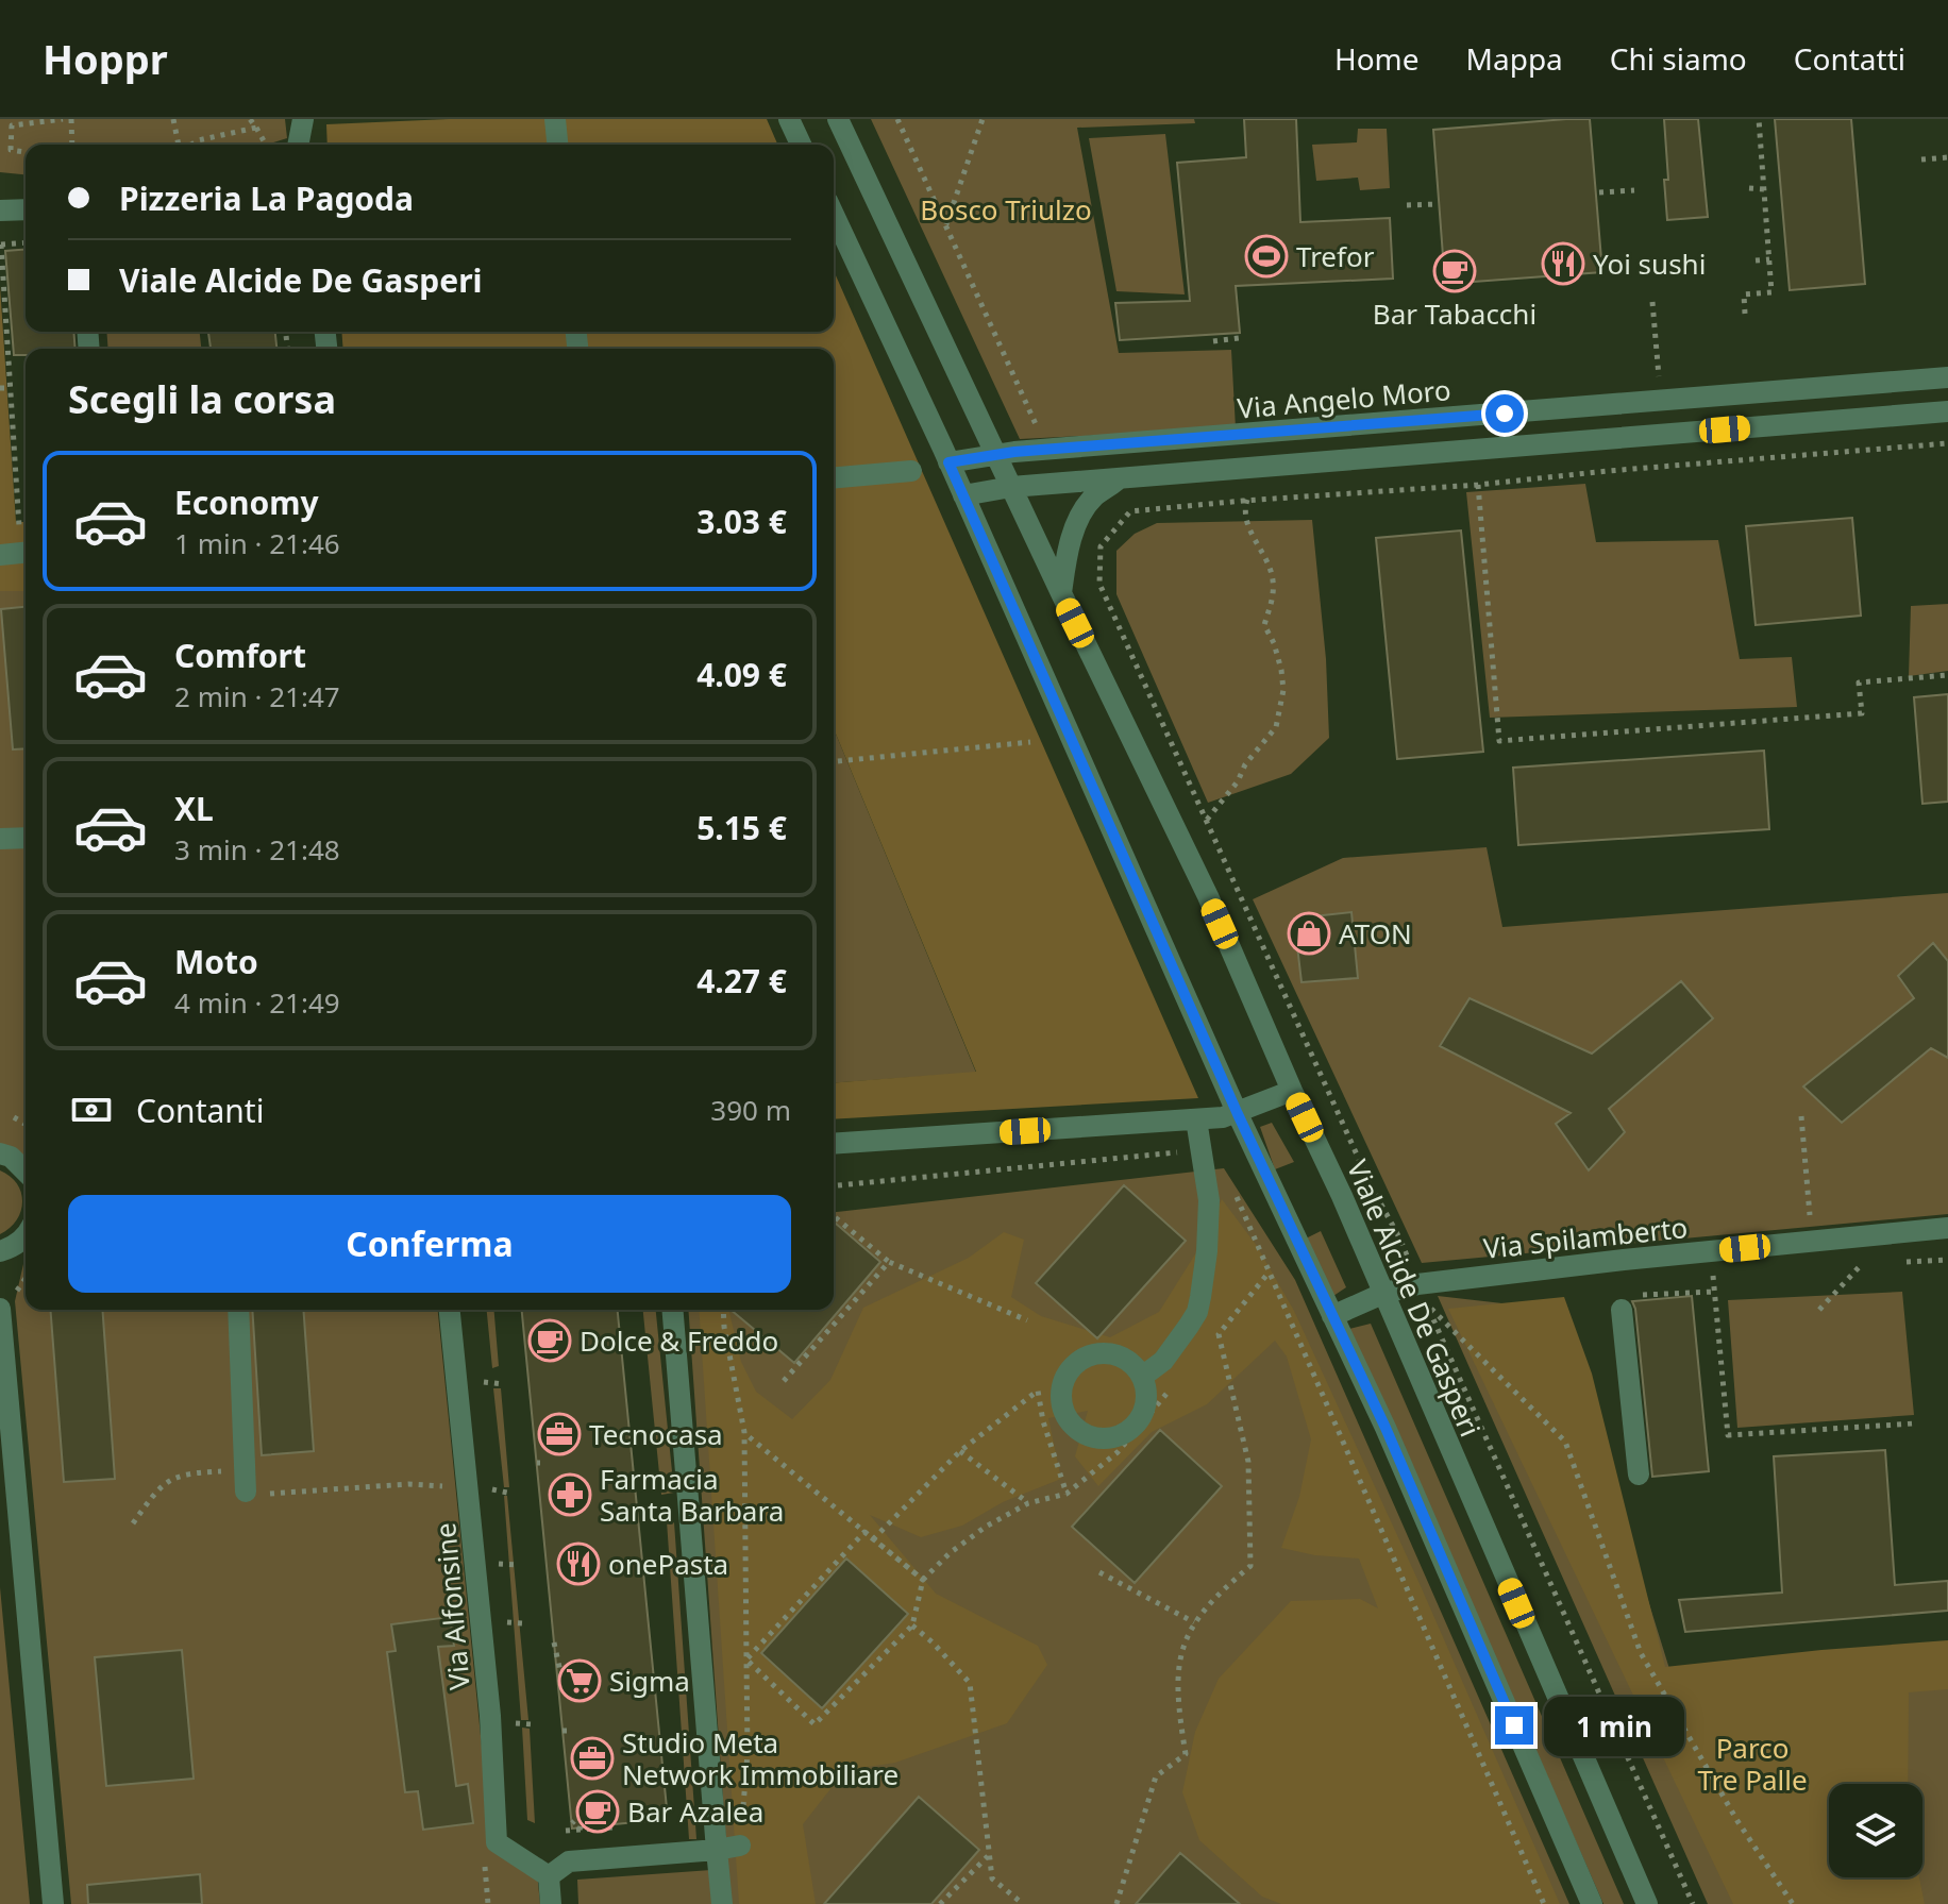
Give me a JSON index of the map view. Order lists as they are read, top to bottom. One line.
{"streets":{"street":["Via Angelo Moro","Via Spilamberto","Viale Alcide De Gasperi","Via Alfonsine"]},"crossings":[["Via Angelo Moro","Viale Alcide De Gasperi"],["Via Spilamberto","Viale Alcide De Gasperi"]],"parks":["Bosco Triulzo","Parco Tre Palle"],"places":{"sports":["Trefor"],"restaurant":["Yoi sushi","onePasta"],"cafe":["Bar Tabacchi","Dolce & Freddo","Bar Azalea"],"shop":["ATON"],"office":["Tecnocasa","Studio Meta Network Immobiliare"],"pharmacy":["Farmacia Santa Barbara"],"supermarket":["Sigma"]},"page":{"header":"Hoppr","nav":["Home","Mappa","Chi siamo","Contatti"],"banner":["Pizzeria La Pagoda","Viale Alcide De Gasperi"],"heading":"Scegli la corsa","list":[{"name":"Economy","note":"1 min · 21:46","value":"3.03 €"},{"name":"Comfort","note":"2 min · 21:47","value":"4.09 €"},{"name":"XL","note":"3 min · 21:48","value":"5.15 €"},{"name":"Moto","note":"4 min · 21:49","value":"4.27 €"}],"pay":["Contanti","390 m"],"buttons":"Conferma","bubble":"1 min"}}
